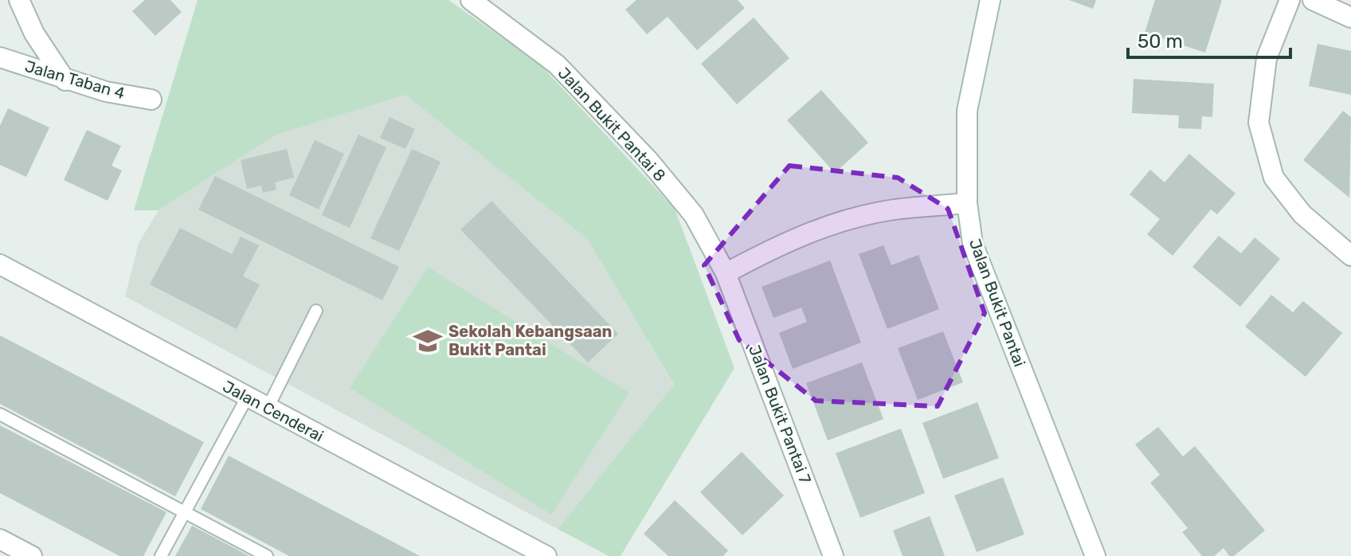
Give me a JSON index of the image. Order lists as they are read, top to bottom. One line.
{"streets":{"street":["Jalan Taban 4","Jalan Bukit Pantai 8","Jalan Bukit Pantai","Jalan Cenderai","Jalan Bukit Pantai 7"]},"crossings":[["Jalan Bukit Pantai 8","Jalan Bukit Pantai 7"]],"places":{"school or university":["Sekolah Kebangsaan Bukit Pantai"]},"scale_bar":"50 m"}
